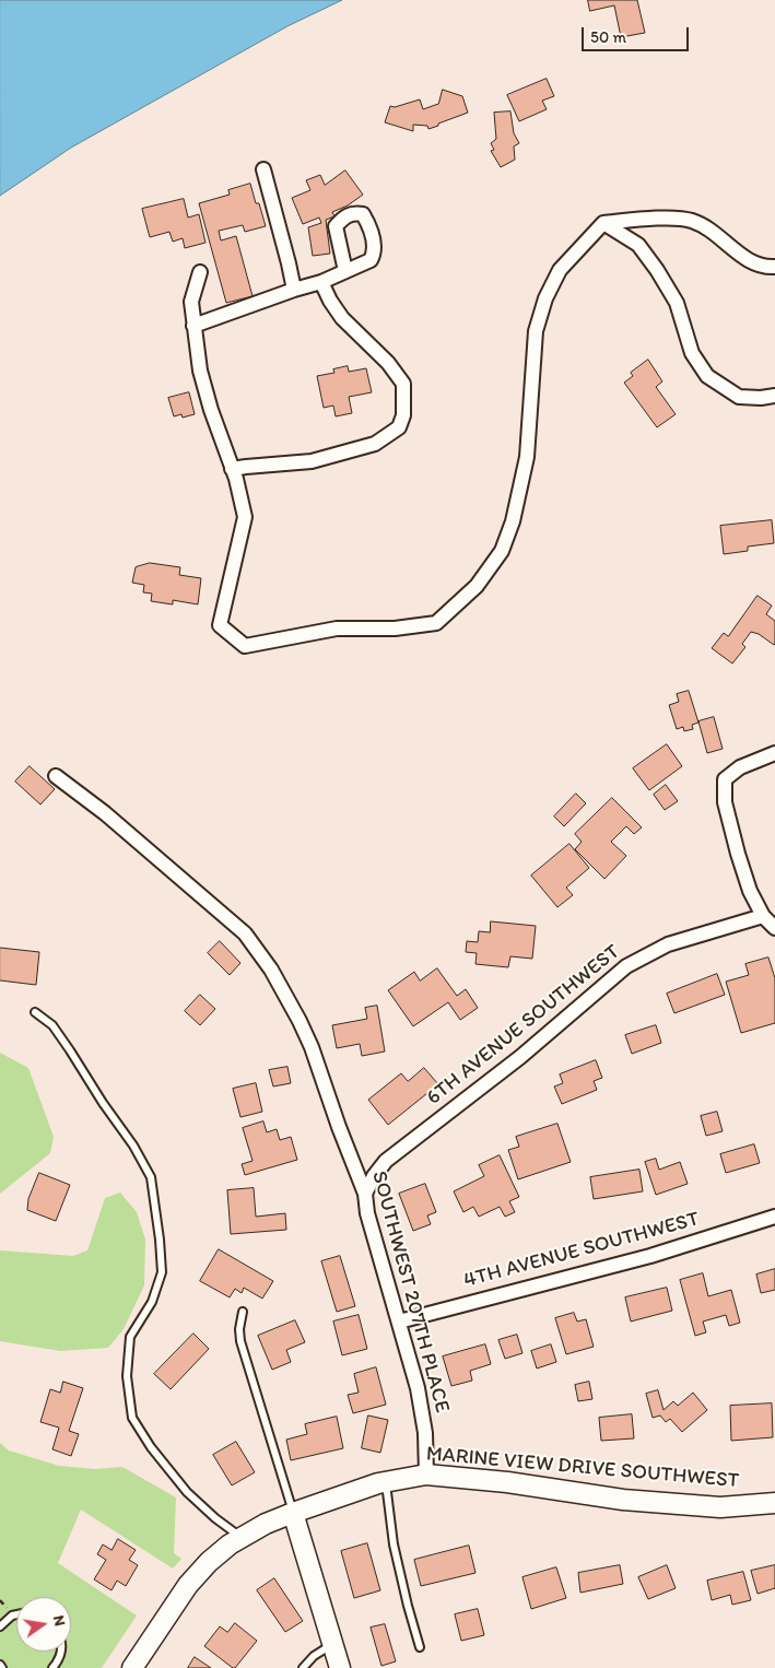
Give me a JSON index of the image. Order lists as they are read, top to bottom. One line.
{"streets":{"street":["6TH AVENUE SOUTHWEST","4TH AVENUE SOUTHWEST","SOUTHWEST 207TH PLACE","MARINE VIEW DRIVE SOUTHWEST"]},"crossings":[["6TH AVENUE SOUTHWEST","SOUTHWEST 207TH PLACE"],["4TH AVENUE SOUTHWEST","SOUTHWEST 207TH PLACE"],["SOUTHWEST 207TH PLACE","MARINE VIEW DRIVE SOUTHWEST"]],"scale_bar":"50 m","north":"right"}
